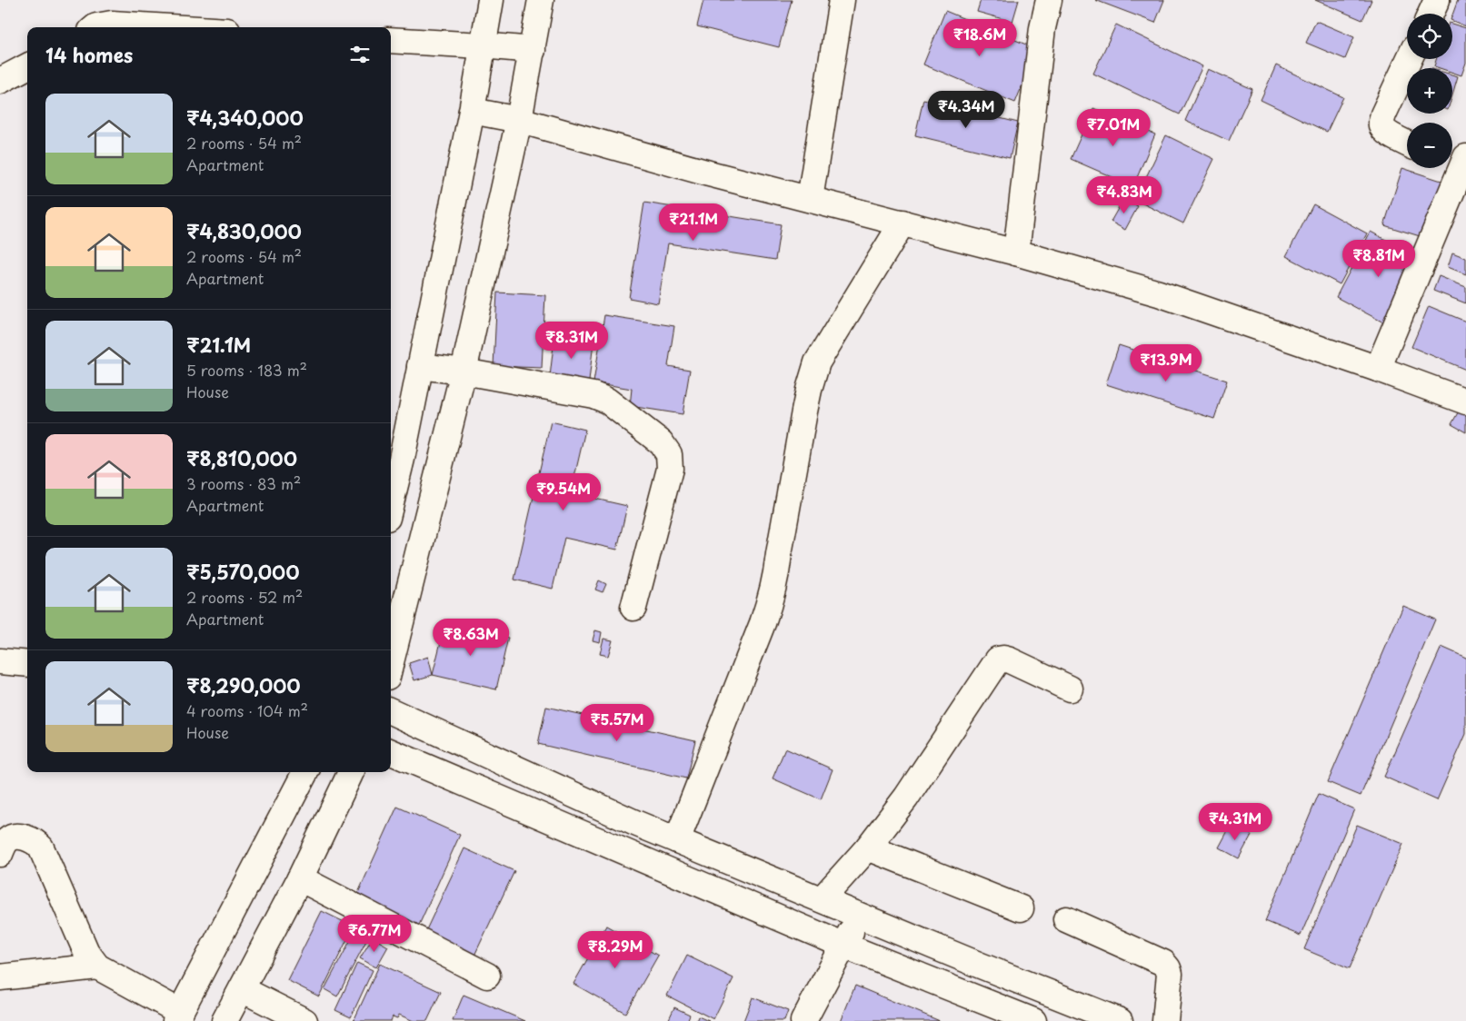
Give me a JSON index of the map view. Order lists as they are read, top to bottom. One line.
{"page":{"map_buttons":["+","−"],"price":["₹18.6M","₹4.34M","₹7.01M","₹4.83M","₹21.1M","₹8.81M","₹8.31M","₹13.9M","₹9.54M","₹8.63M","₹5.57M","₹4.31M","₹6.77M","₹8.29M"],"heading":"14 homes","list":[{"name":"₹4,340,000","note":"2 rooms · 54 m² · Apartment"},{"name":"₹4,830,000","note":"2 rooms · 54 m² · Apartment"},{"name":"₹21.1M","note":"5 rooms · 183 m² · House"},{"name":"₹8,810,000","note":"3 rooms · 83 m² · Apartment"},{"name":"₹5,570,000","note":"2 rooms · 52 m² · Apartment"},{"name":"₹8,290,000","note":"4 rooms · 104 m² · House"}]}}
